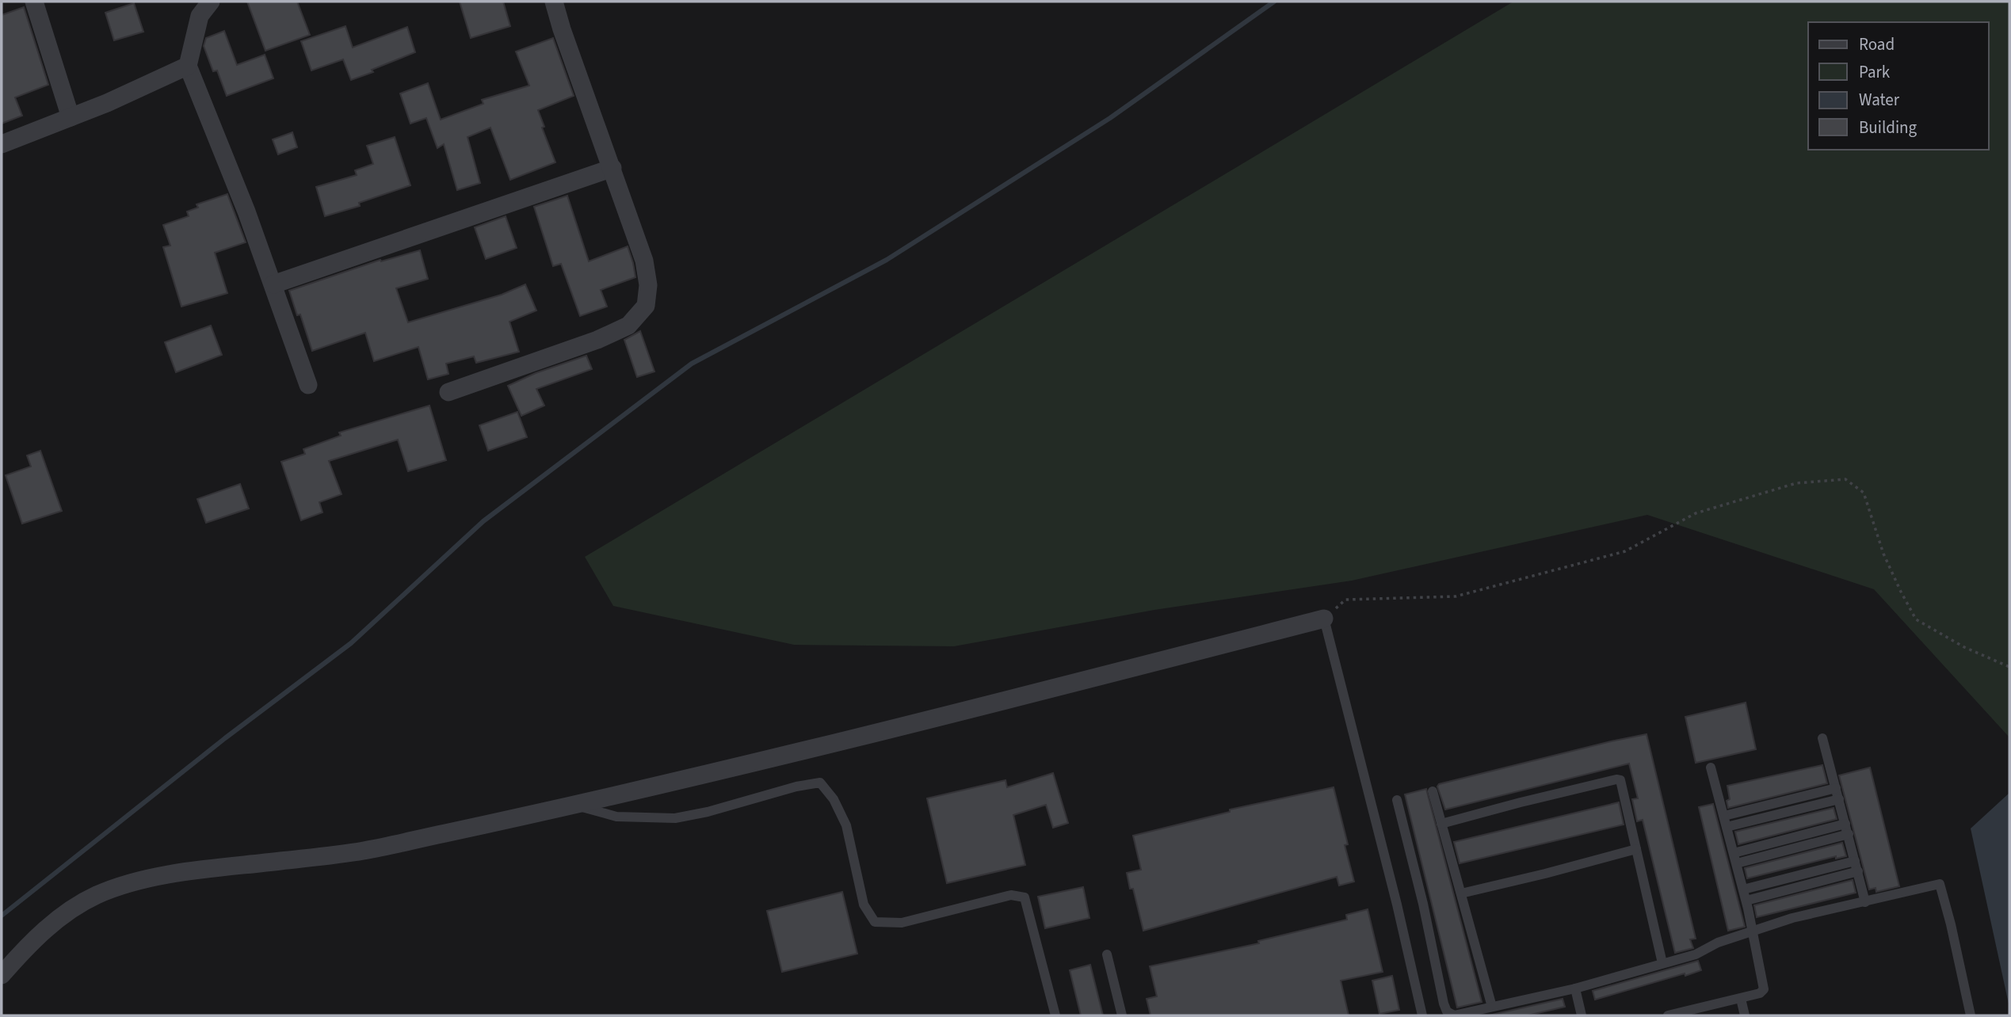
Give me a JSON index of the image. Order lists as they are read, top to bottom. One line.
{"legend":["Road","Park","Water","Building"]}
